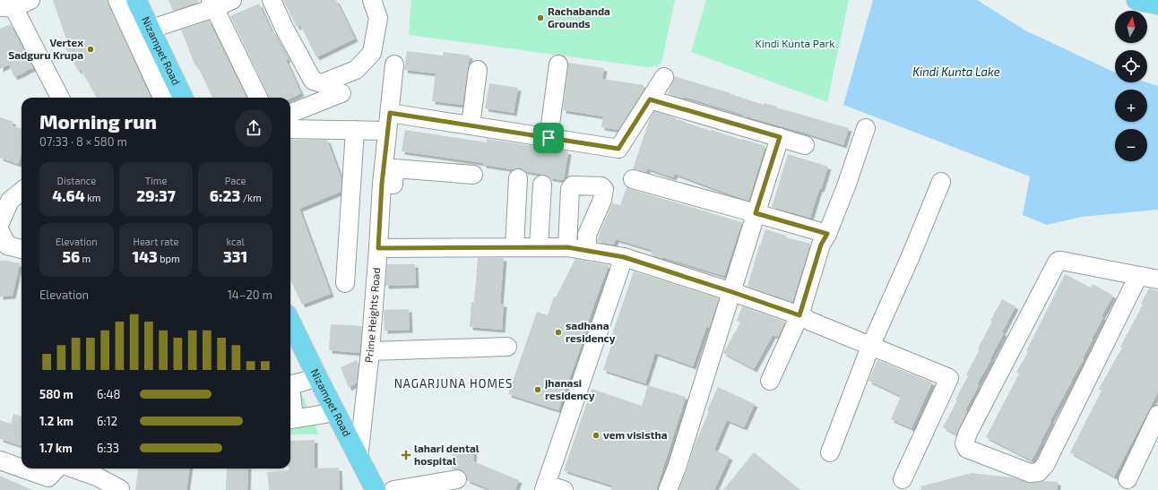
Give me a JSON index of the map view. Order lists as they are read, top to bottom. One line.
{"streets":{"main road":["Nizampet Road"],"street":["Prime Heights Road"]},"crossings":[["Nizampet Road","Prime Heights Road"]],"districts":["NAGARJUNA HOMES"],"water":["Kindi Kunta Lake"],"parks":["Kindi Kunta Park"],"places":{"other":["Rachabanda Grounds","Vertex Sadguru Krupa","sadhana residency","jhanasi residency","vem visistha"],"health":["lahari dental hospital"]},"north":"top","page":{"map_buttons":["+","−"],"heading":["Morning run","07:33 · 8 × 580 m"],"stats":[["Distance","4.64 km"],["Time","29:37"],["Pace","6:23 /km"],["Elevation","56 m"],["Heart rate","143 bpm"],["kcal","331"]],"chart":["Elevation","14–20 m"],"list":[{"name":"580 m","note":"6:48"},{"name":"1.2 km","note":"6:12"},{"name":"1.7 km","note":"6:33"}]}}
